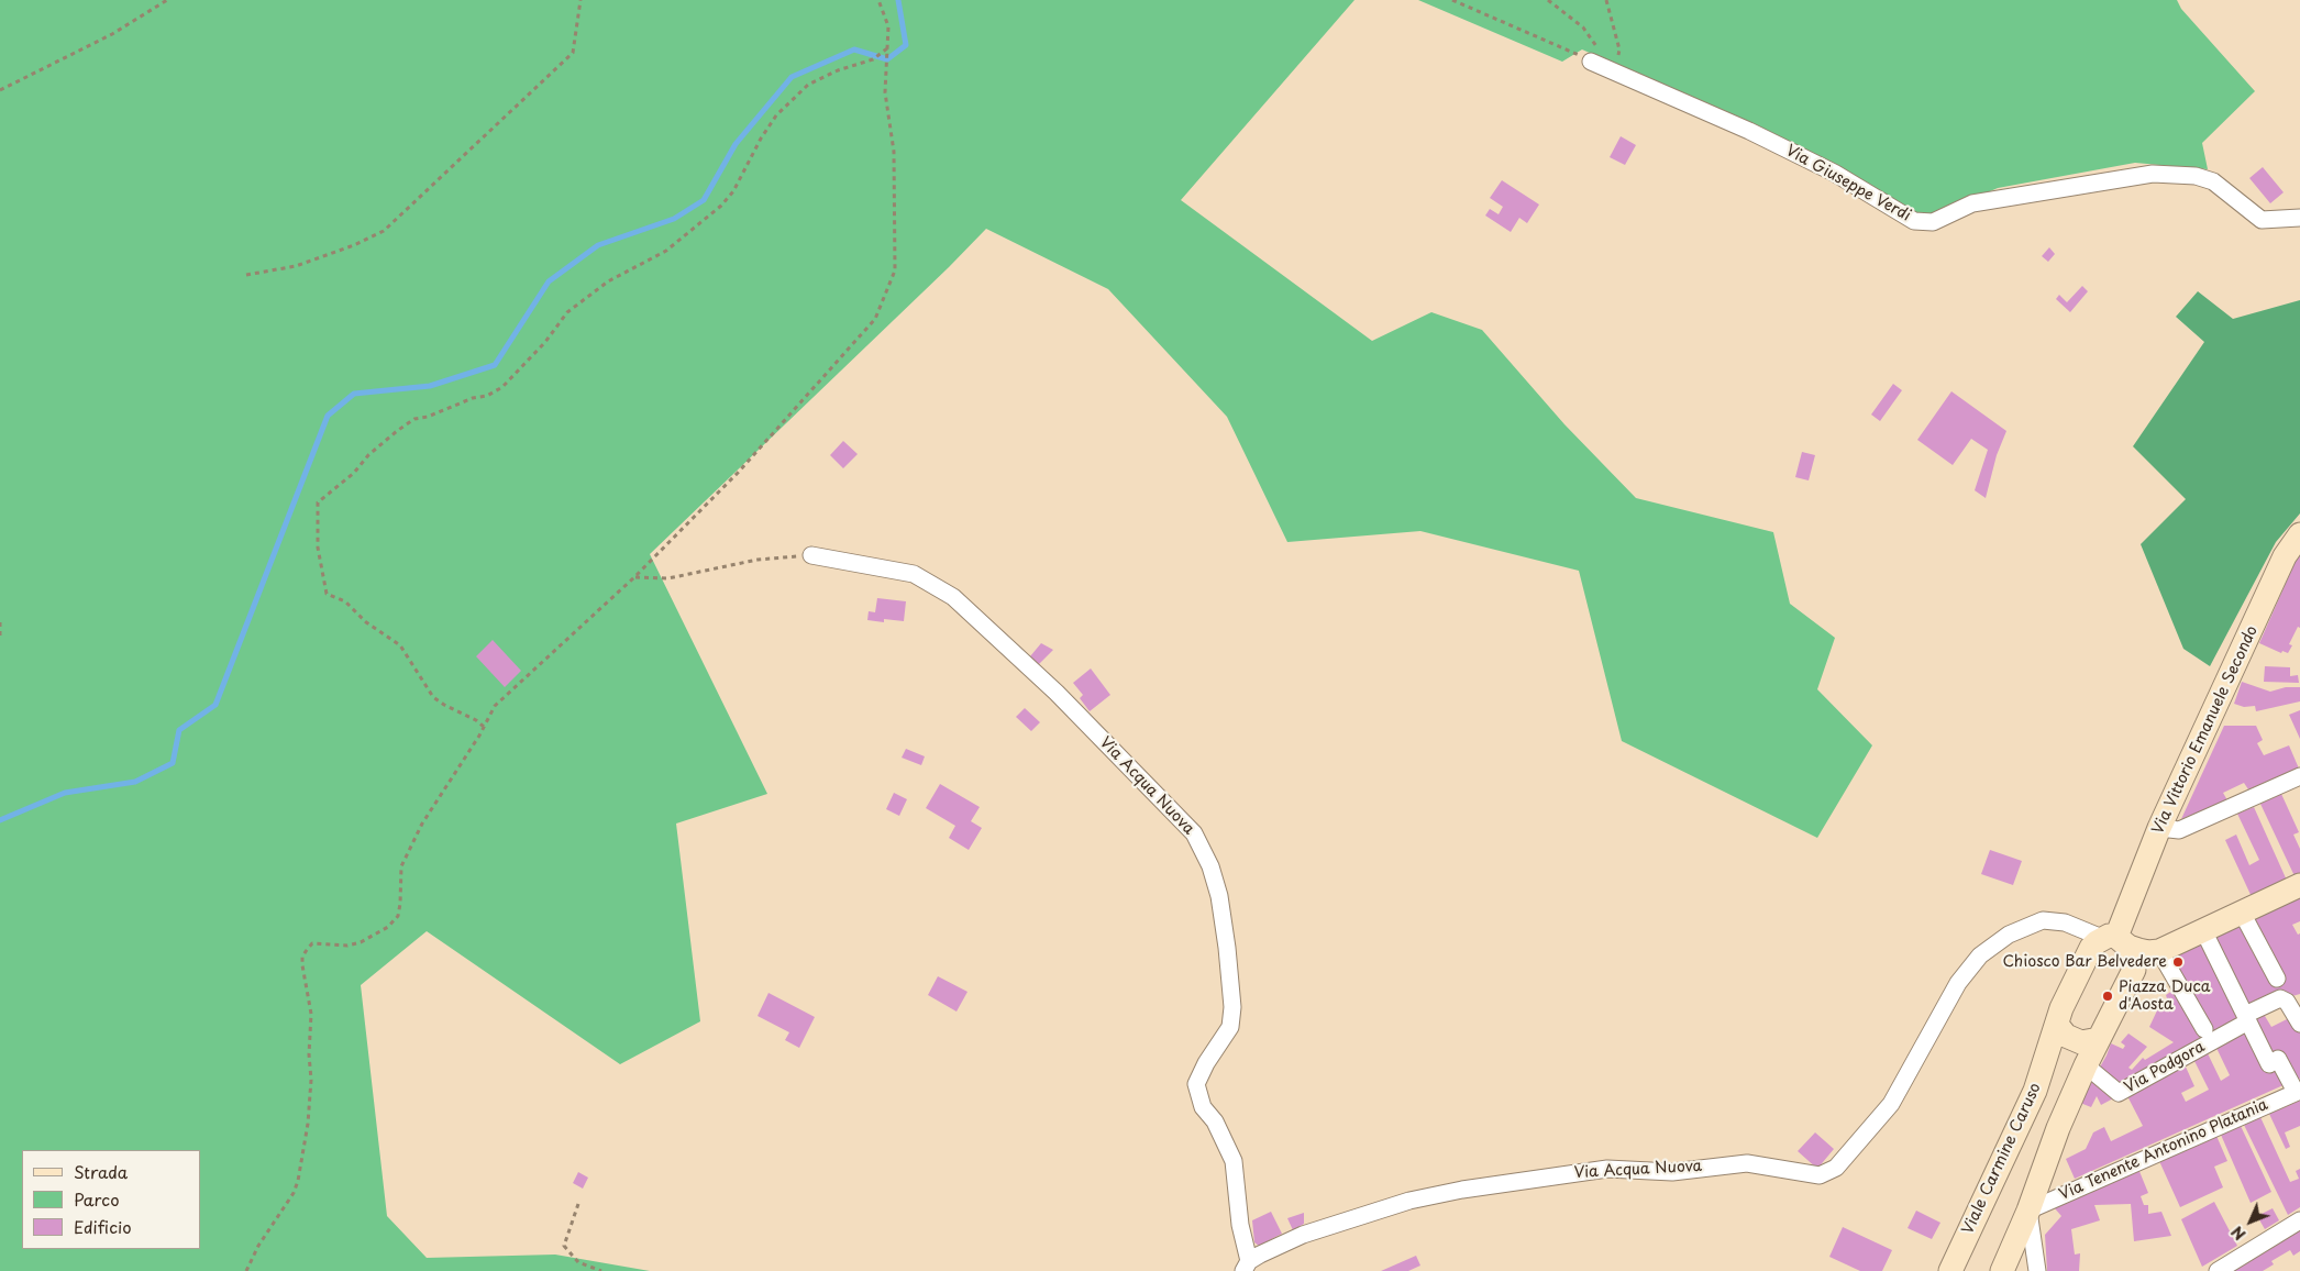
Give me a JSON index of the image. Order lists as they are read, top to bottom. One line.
{"streets":{"street":["Via Giuseppe Verdi","Via Vittorio Emanuele Secondo","Via Acqua Nuova","Via Podgora","Via Tenente Antonino Platania","Viale Carmine Caruso"]},"crossings":[["Via Vittorio Emanuele Secondo","Via Acqua Nuova"],["Via Vittorio Emanuele Secondo","Viale Carmine Caruso"]],"places":["Chiosco Bar Belvedere","Piazza Duca d'Aosta"],"legend":["Strada","Parco","Edificio"],"north":"bottom left"}
